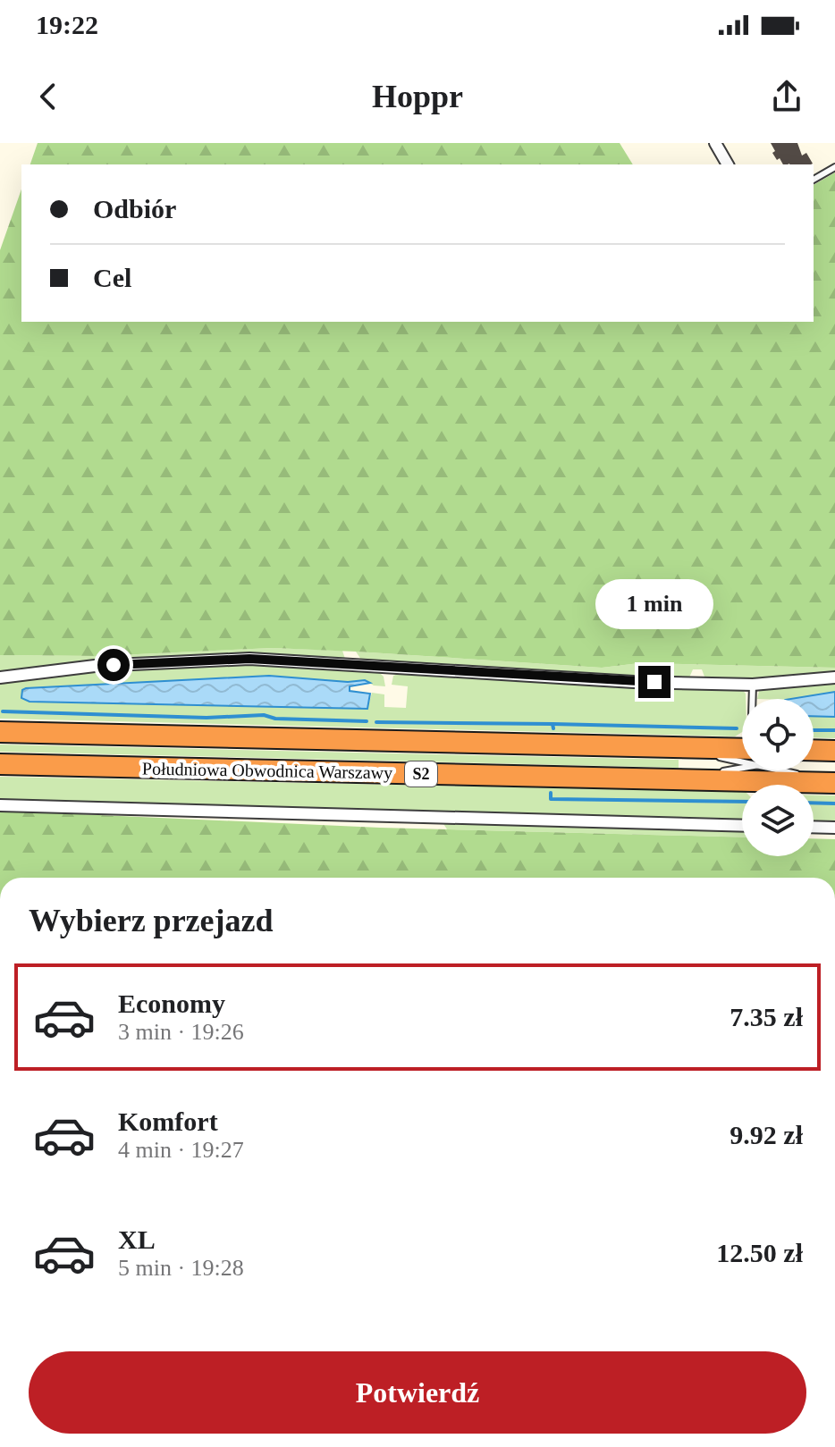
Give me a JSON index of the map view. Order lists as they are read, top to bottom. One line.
{"streets":{"highway":["Południowa Obwodnica Warszawy","S2"]},"page":{"status":"19:22","header":"Hoppr","banner":["Odbiór","Cel"],"bubble":"1 min","heading":"Wybierz przejazd","list":[{"name":"Economy","note":"3 min · 19:26","value":"7.35 zł"},{"name":"Komfort","note":"4 min · 19:27","value":"9.92 zł"},{"name":"XL","note":"5 min · 19:28","value":"12.50 zł"}],"buttons":"Potwierdź"}}
